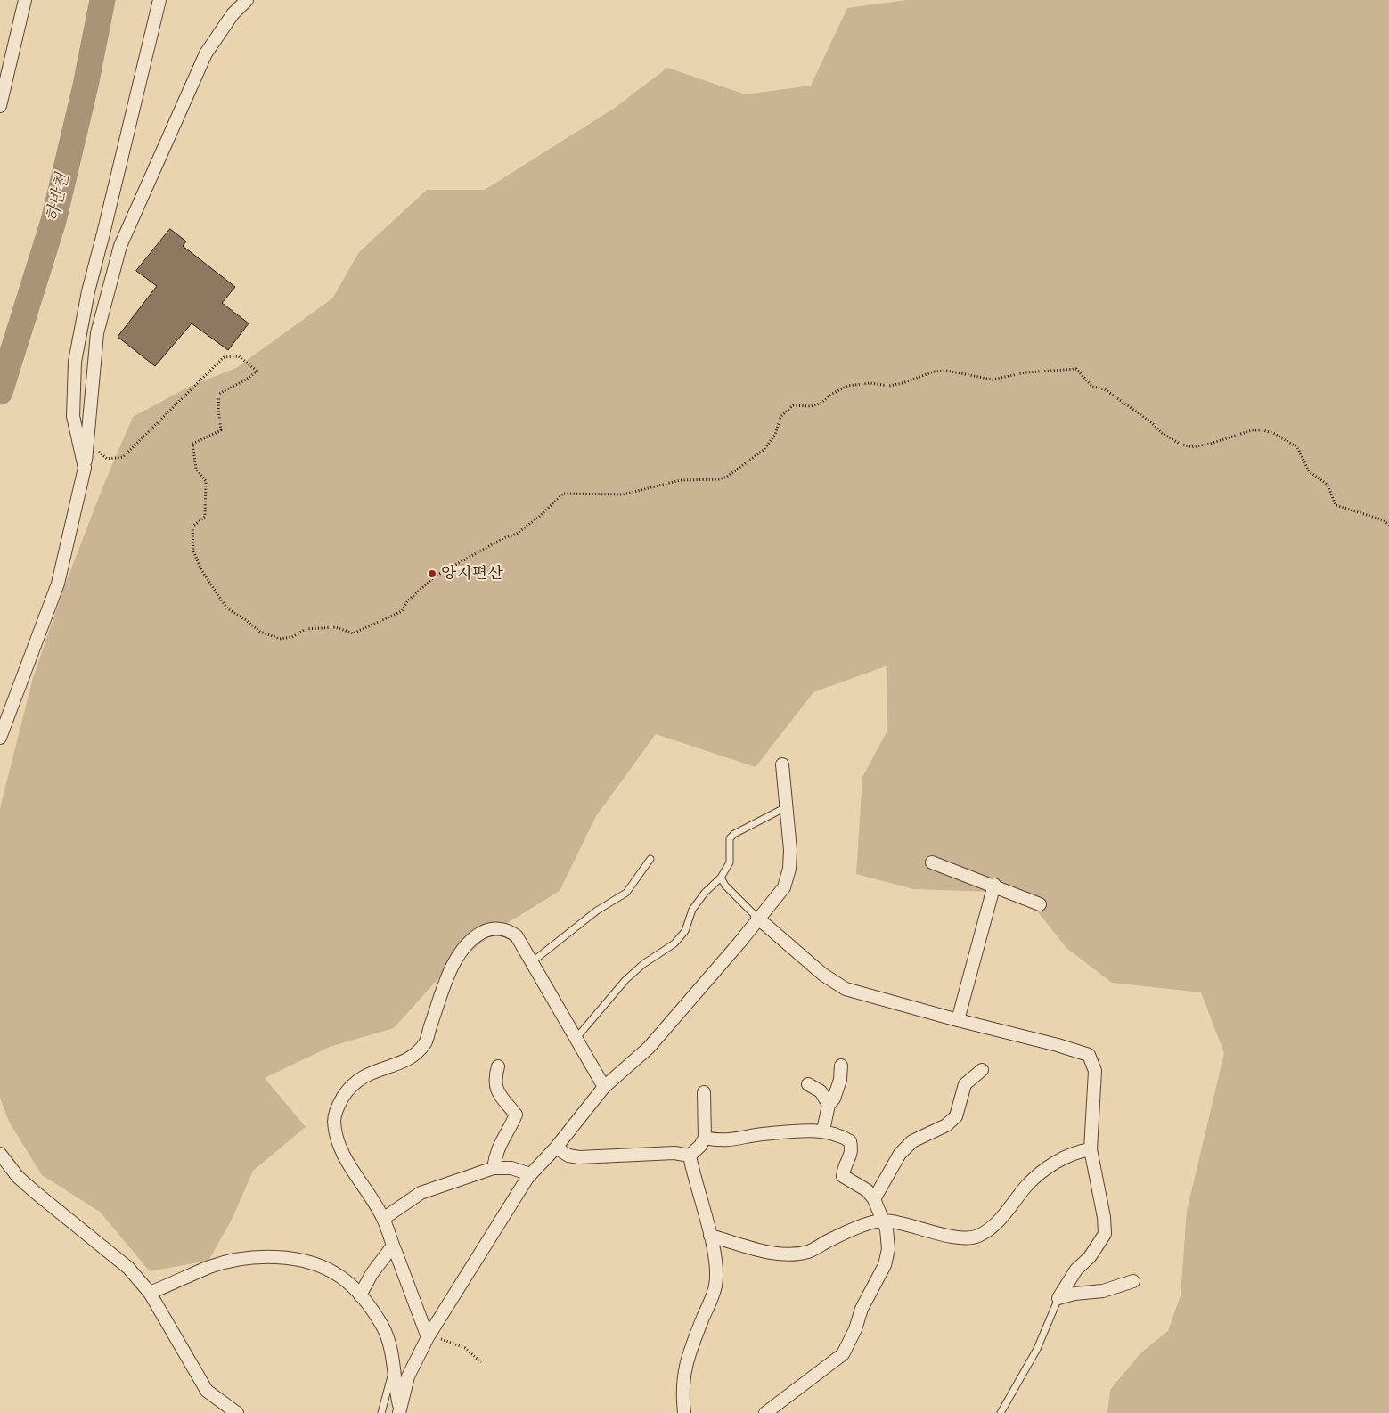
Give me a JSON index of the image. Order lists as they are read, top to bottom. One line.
{"water":["하반천"],"places":["양지편산"]}
